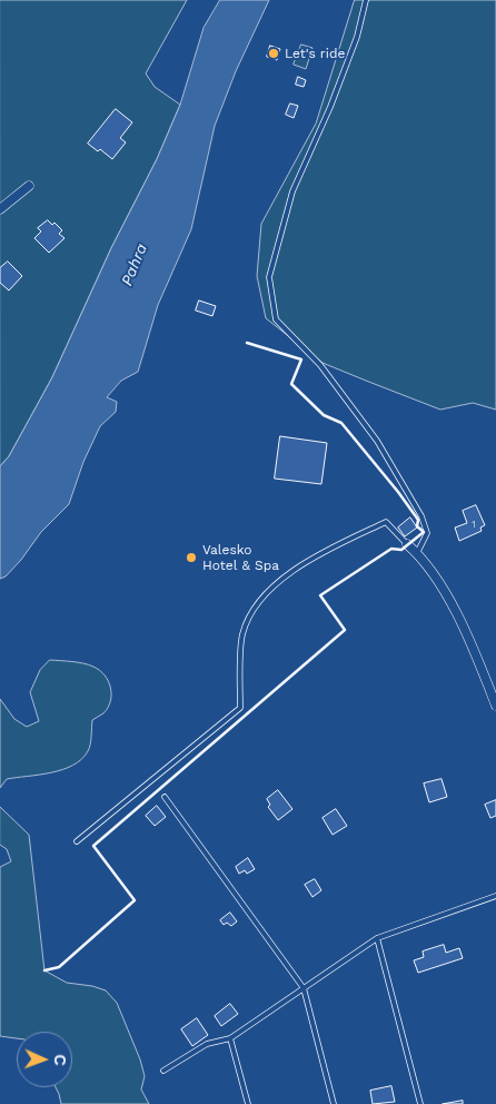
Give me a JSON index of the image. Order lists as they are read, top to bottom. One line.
{"water":["Pahra"],"places":["Let's ride","Valesko Hotel & Spa"],"house_numbers":["1"],"north":"right"}
